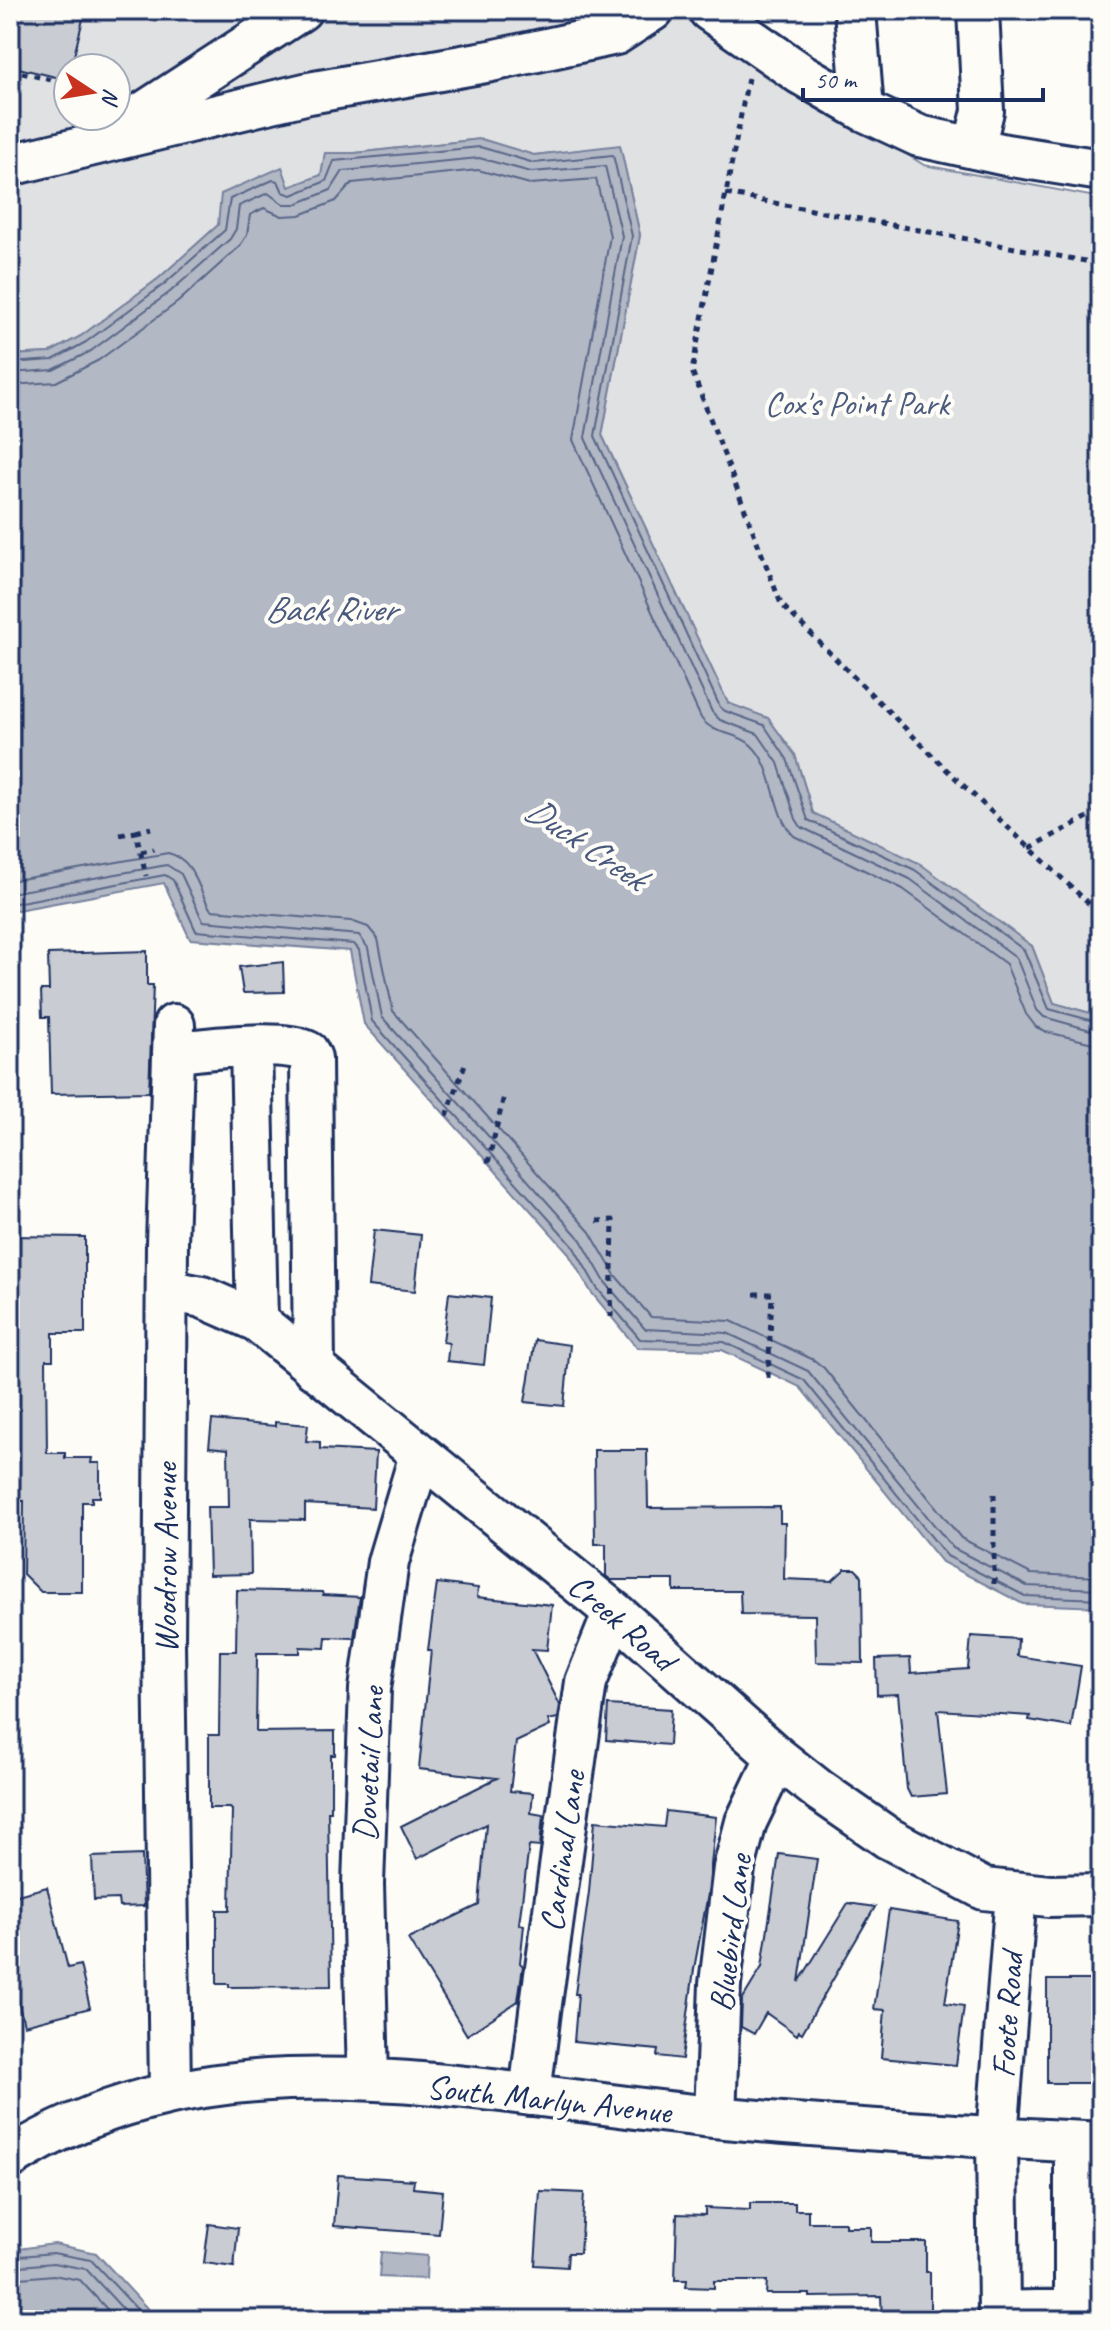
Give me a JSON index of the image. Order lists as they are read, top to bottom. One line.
{"streets":{"street":["Woodrow Avenue","Creek Road","Dovetail Lane","Cardinal Lane","Bluebird Lane","Foote Road","South Marlyn Avenue"]},"crossings":[["Woodrow Avenue","Creek Road"],["Woodrow Avenue","South Marlyn Avenue"],["Creek Road","Dovetail Lane"],["Creek Road","Cardinal Lane"],["Creek Road","Bluebird Lane"],["Creek Road","Foote Road"],["Dovetail Lane","South Marlyn Avenue"],["Cardinal Lane","South Marlyn Avenue"],["Bluebird Lane","South Marlyn Avenue"],["Foote Road","South Marlyn Avenue"]],"water":["Back River","Duck Creek"],"parks":["Cox's Point Park"],"scale_bar":"50 m","north":"right"}
